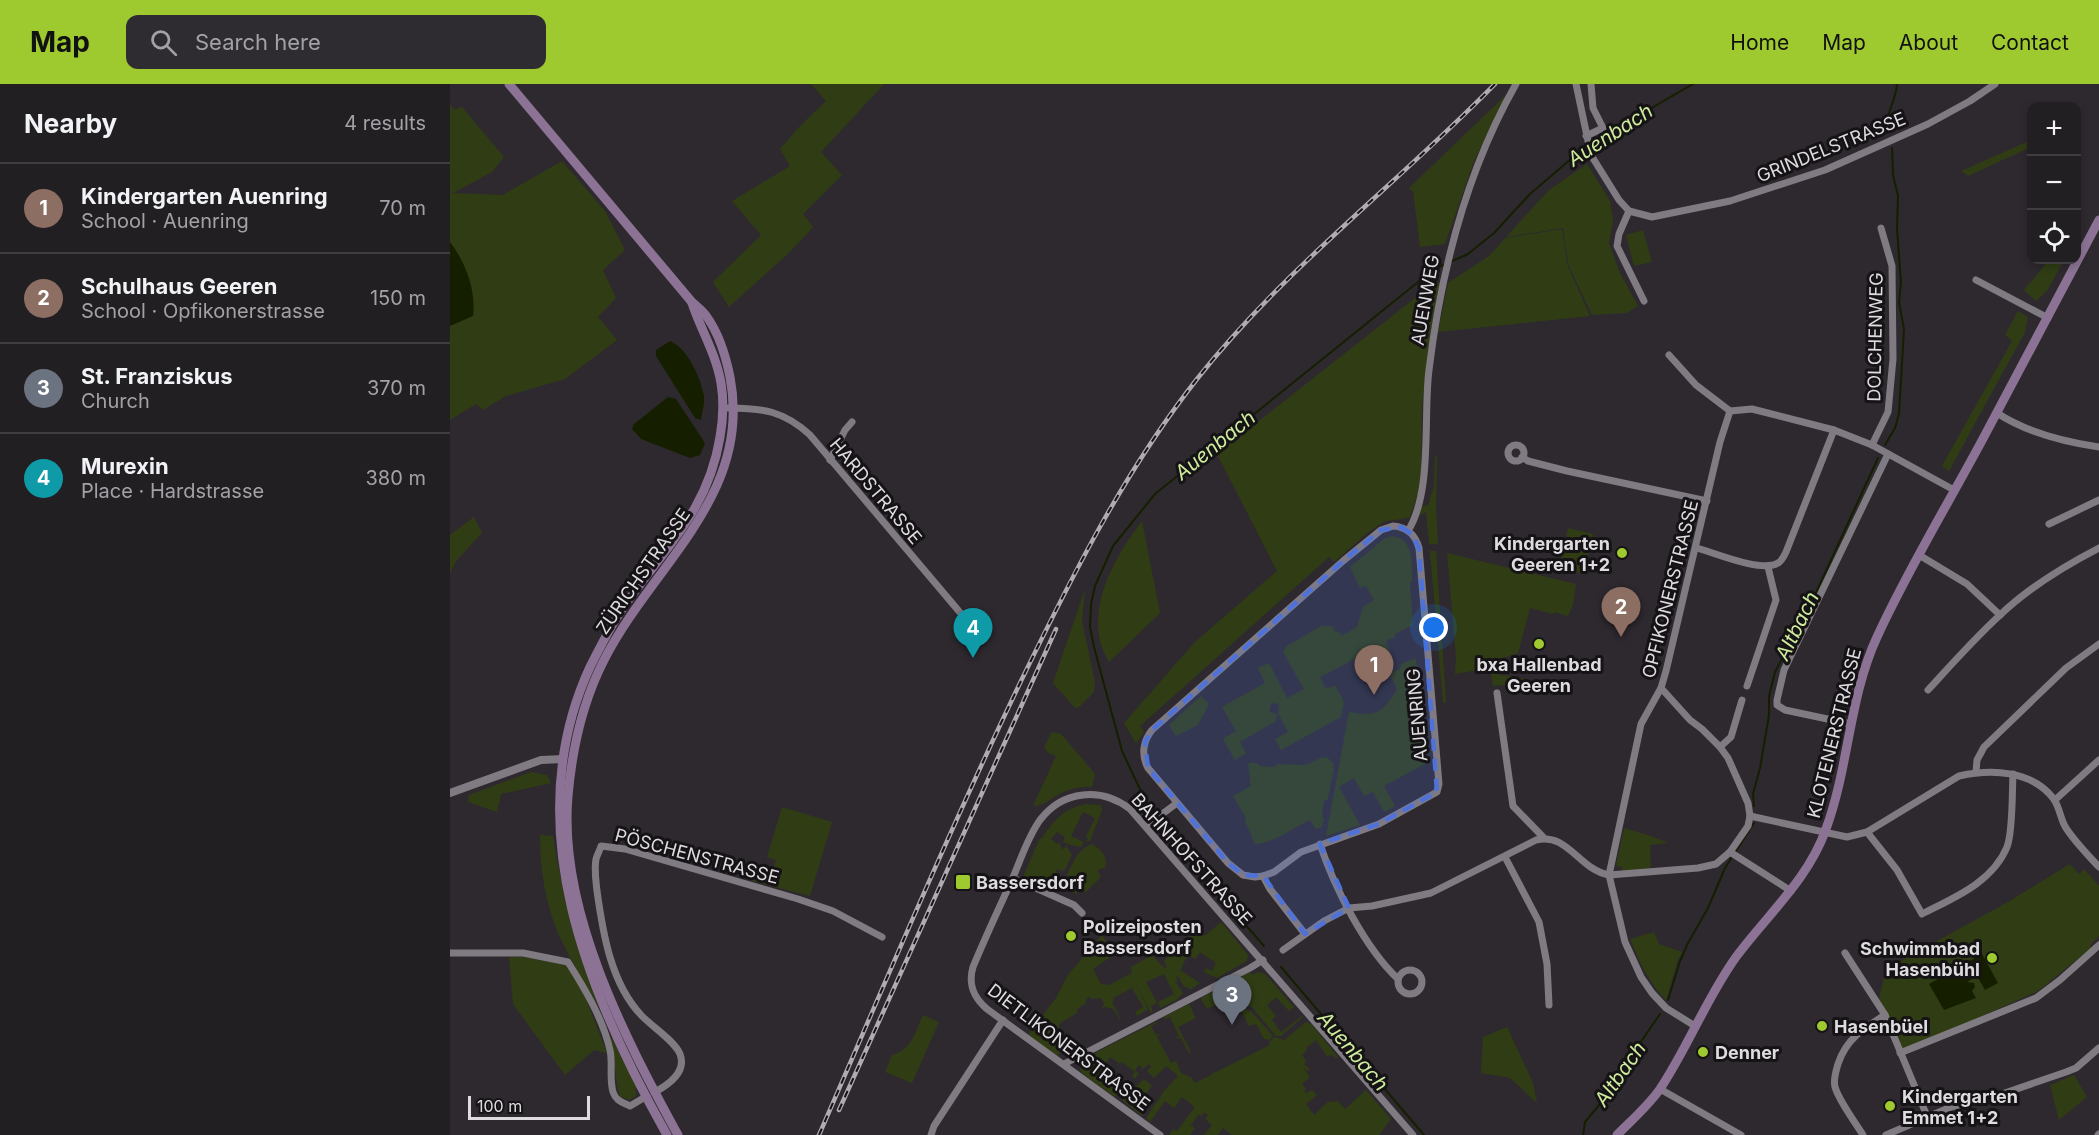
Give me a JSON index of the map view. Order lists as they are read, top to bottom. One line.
{"streets":{"main road":["ZÜRICHSTRASSE","KLOTENERSTRASSE"],"street":["GRINDELSTRASSE","AUENWEG","DOLCHENWEG","HARDSTRASSE","OPFIKONERSTRASSE","AUENRING","PÖSCHENSTRASSE","BAHNHOFSTRASSE","DIETLIKONERSTRASSE"]},"crossings":[["AUENWEG","AUENRING"],["HARDSTRASSE","ZÜRICHSTRASSE"],["ZÜRICHSTRASSE","PÖSCHENSTRASSE"],["OPFIKONERSTRASSE","KLOTENERSTRASSE"],["BAHNHOFSTRASSE","DIETLIKONERSTRASSE"]],"water":["Auenbach","Altbach"],"places":{"other":["Kindergarten Geeren 1+2","bxa Hallenbad Geeren","Polizeiposten Bassersdorf","Schwimmbad Hasenbühl","Hasenbüel","Denner","Kindergarten Emmet 1+2"],"transit":["Bassersdorf"]},"scale_bar":"100 m","page":{"header":"Map","search":"Search here","nav":["Home","Map","About","Contact"],"heading":["Nearby","4 results"],"map_buttons":["+","−"],"list":[{"mark":"1","name":"Kindergarten Auenring","note":"School · Auenring","value":"70 m"},{"mark":"2","name":"Schulhaus Geeren","note":"School · Opfikonerstrasse","value":"150 m"},{"mark":"3","name":"St. Franziskus","note":"Church","value":"370 m"},{"mark":"4","name":"Murexin","note":"Place · Hardstrasse","value":"380 m"}],"pins":["2","4","1","3"],"scale":"100 m"}}
